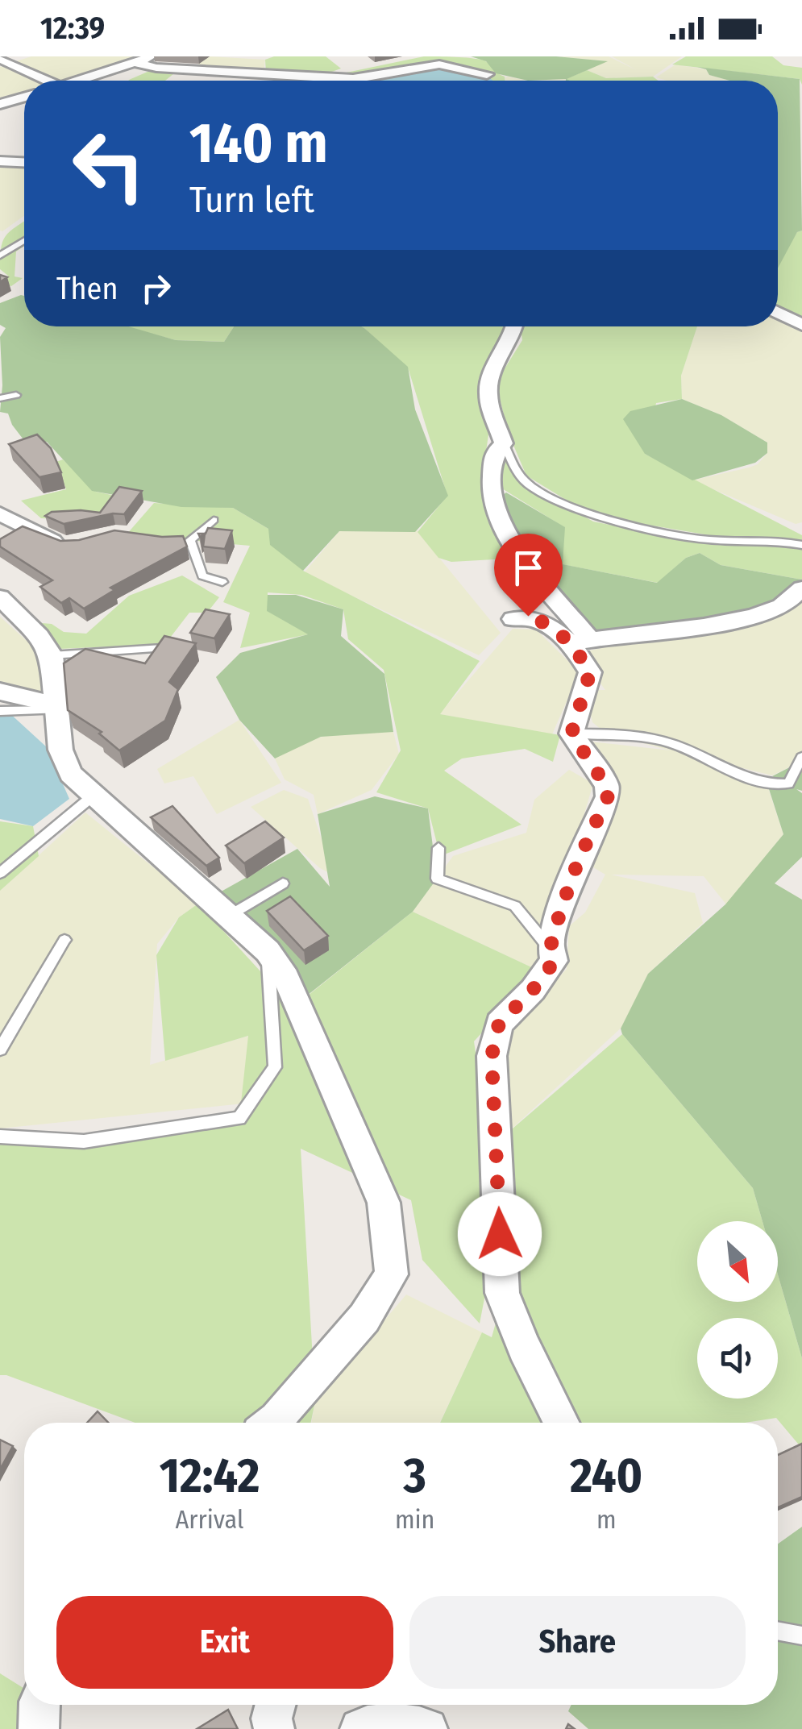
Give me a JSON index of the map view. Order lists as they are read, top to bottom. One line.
{"north":"bottom right","page":{"status":"12:39","turn":["140 m","Turn left"],"then":"Then","eta":["12:42","Arrival","3","min","240","m"],"buttons":["Exit","Share"]}}
